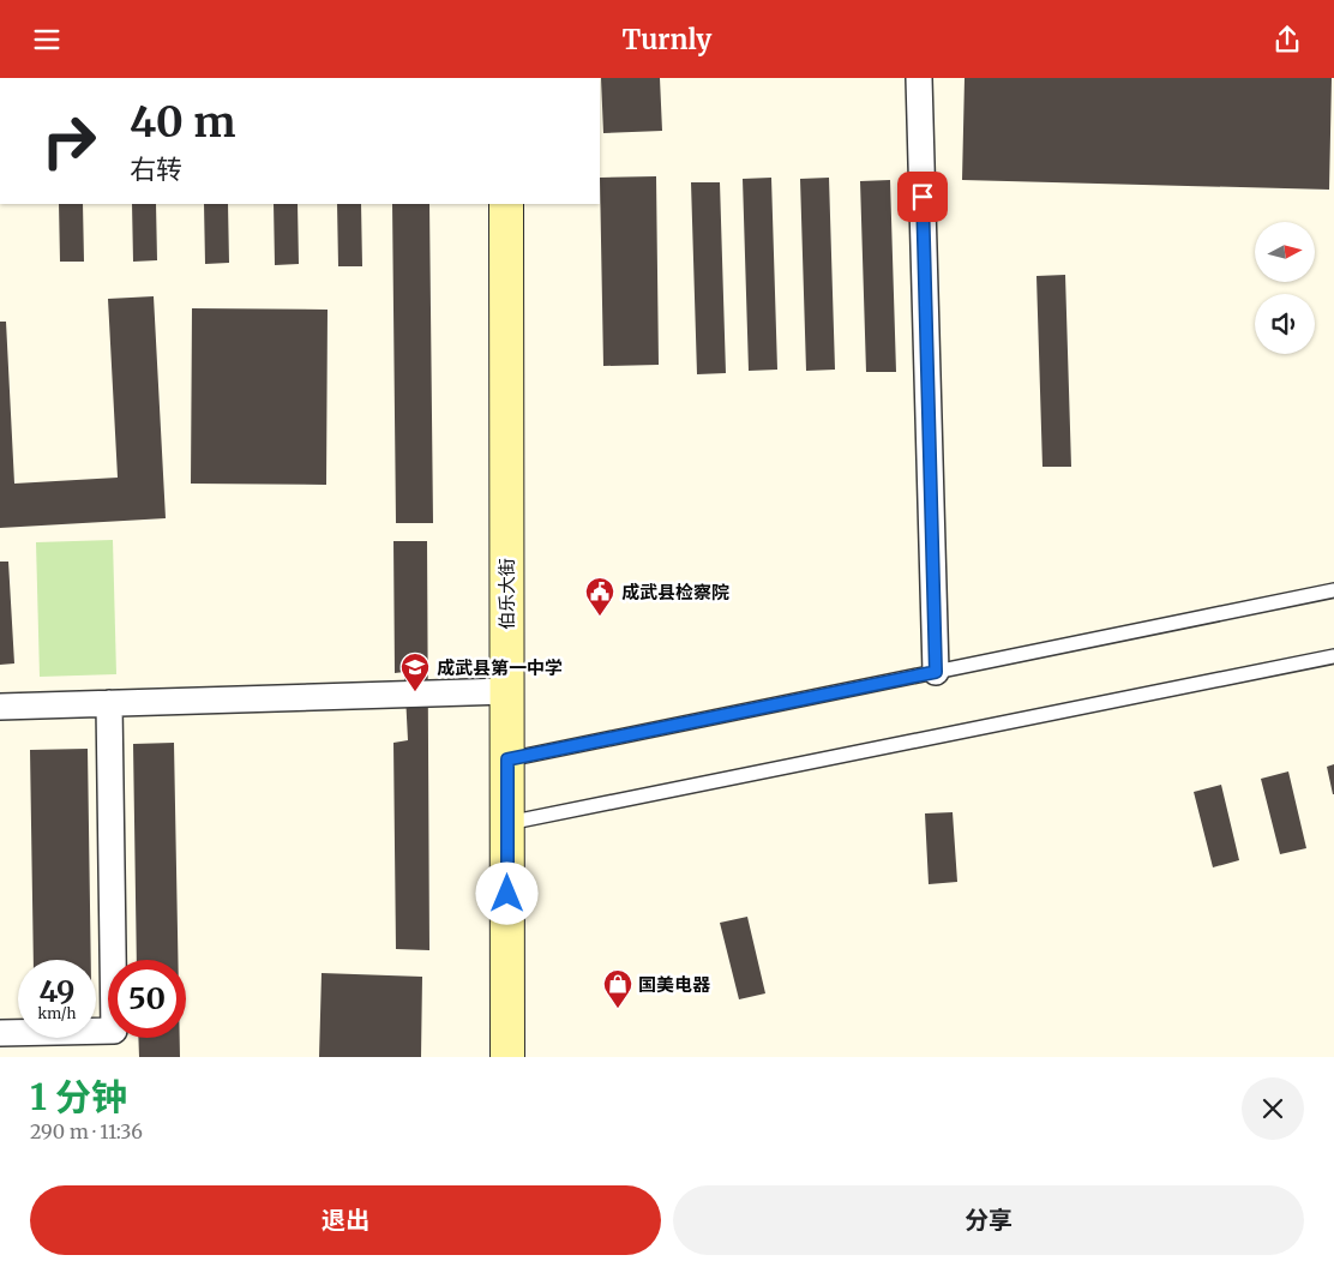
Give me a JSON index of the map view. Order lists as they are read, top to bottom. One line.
{"streets":{"main road":["伯乐大街"]},"places":{"public building":["成武县检察院"],"school or university":["成武县第一中学"],"shop":["国美电器"]},"north":"right","page":{"header":"Turnly","turn":["40 m","右转"],"speed":"49 km/h","limit":"50","heading":["1 分钟","290 m · 11:36"],"buttons":["退出","分享"]}}
